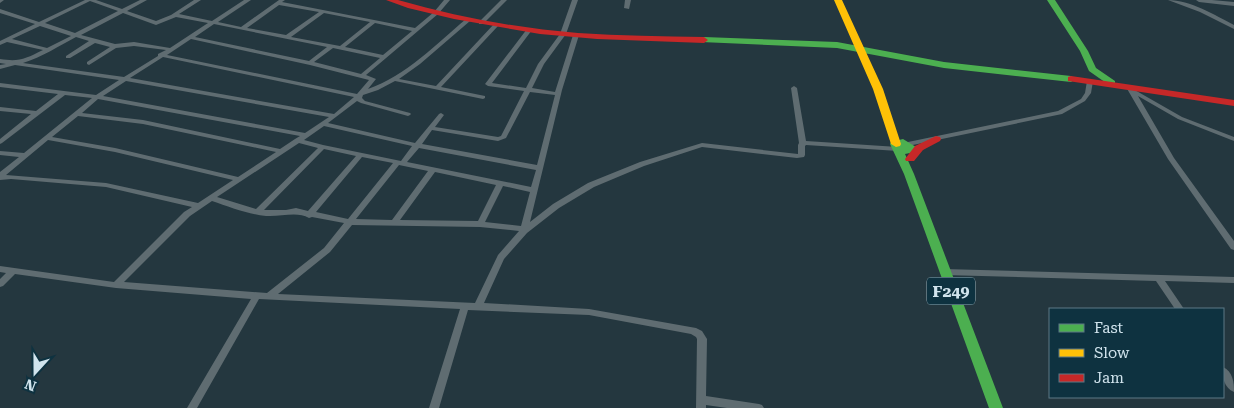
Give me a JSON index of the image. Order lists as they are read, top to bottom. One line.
{"streets":{"street":["F249"]},"legend":["Fast","Slow","Jam"],"north":"bottom"}
